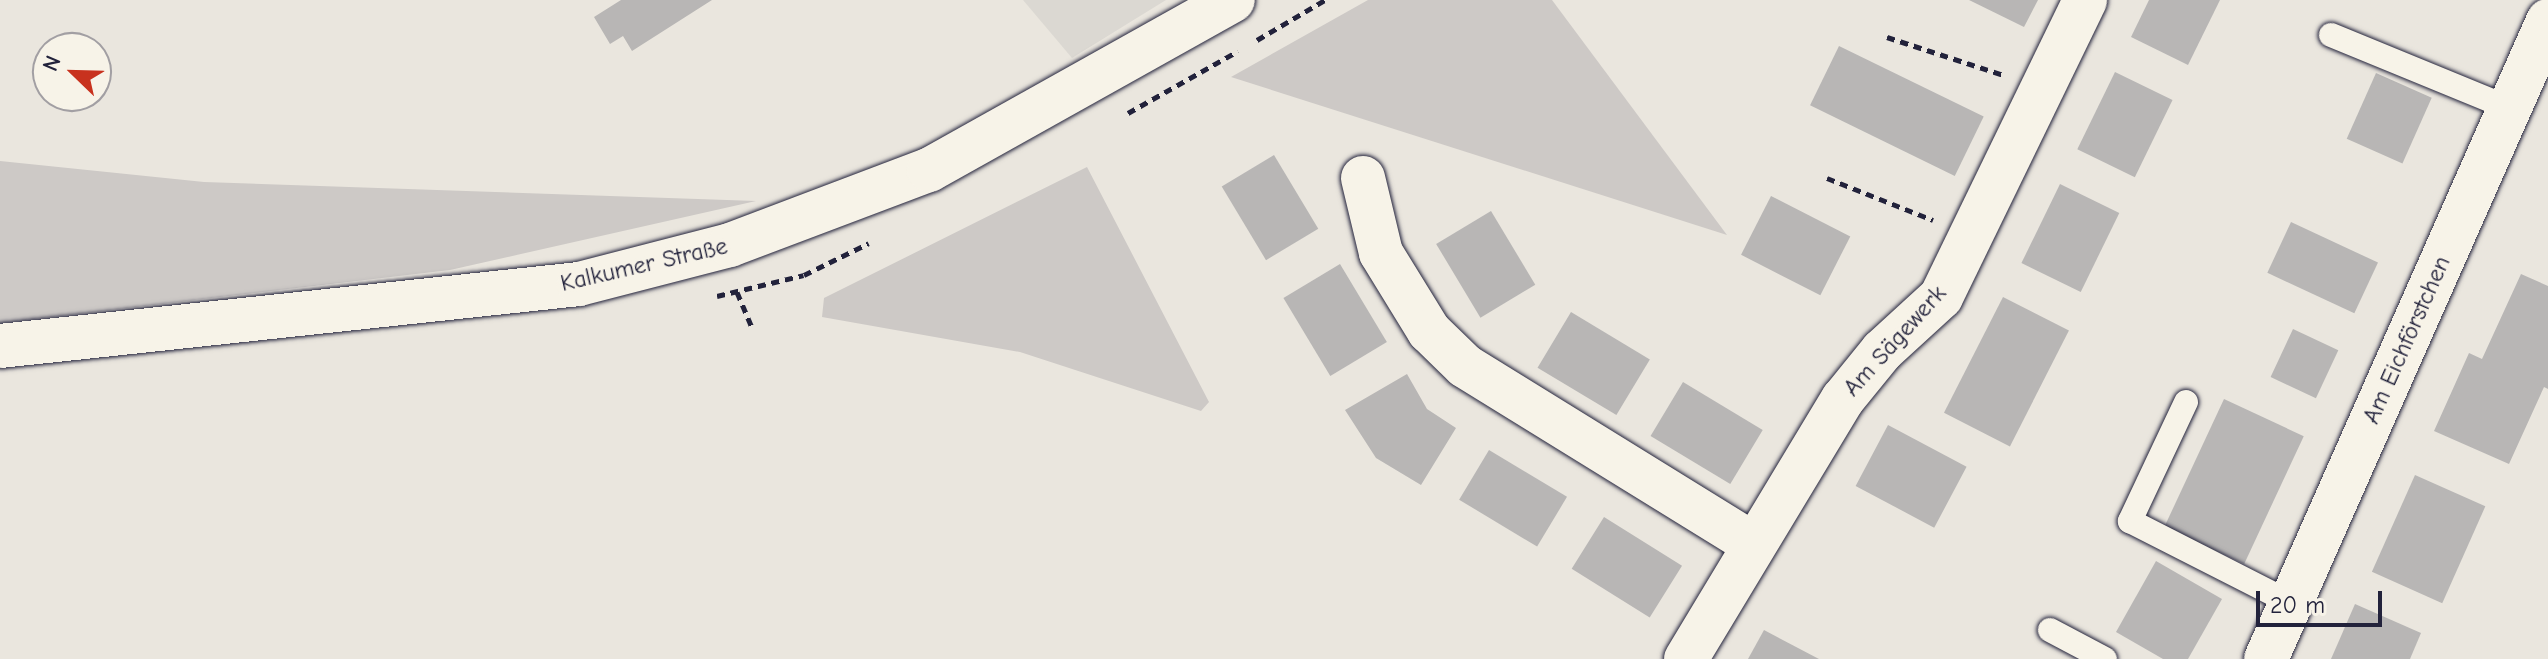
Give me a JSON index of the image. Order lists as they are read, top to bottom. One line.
{"streets":{"street":["Kalkumer Straße","Am Eichförstchen","Am Sägewerk"]},"scale_bar":"20 m","north":"top left"}
